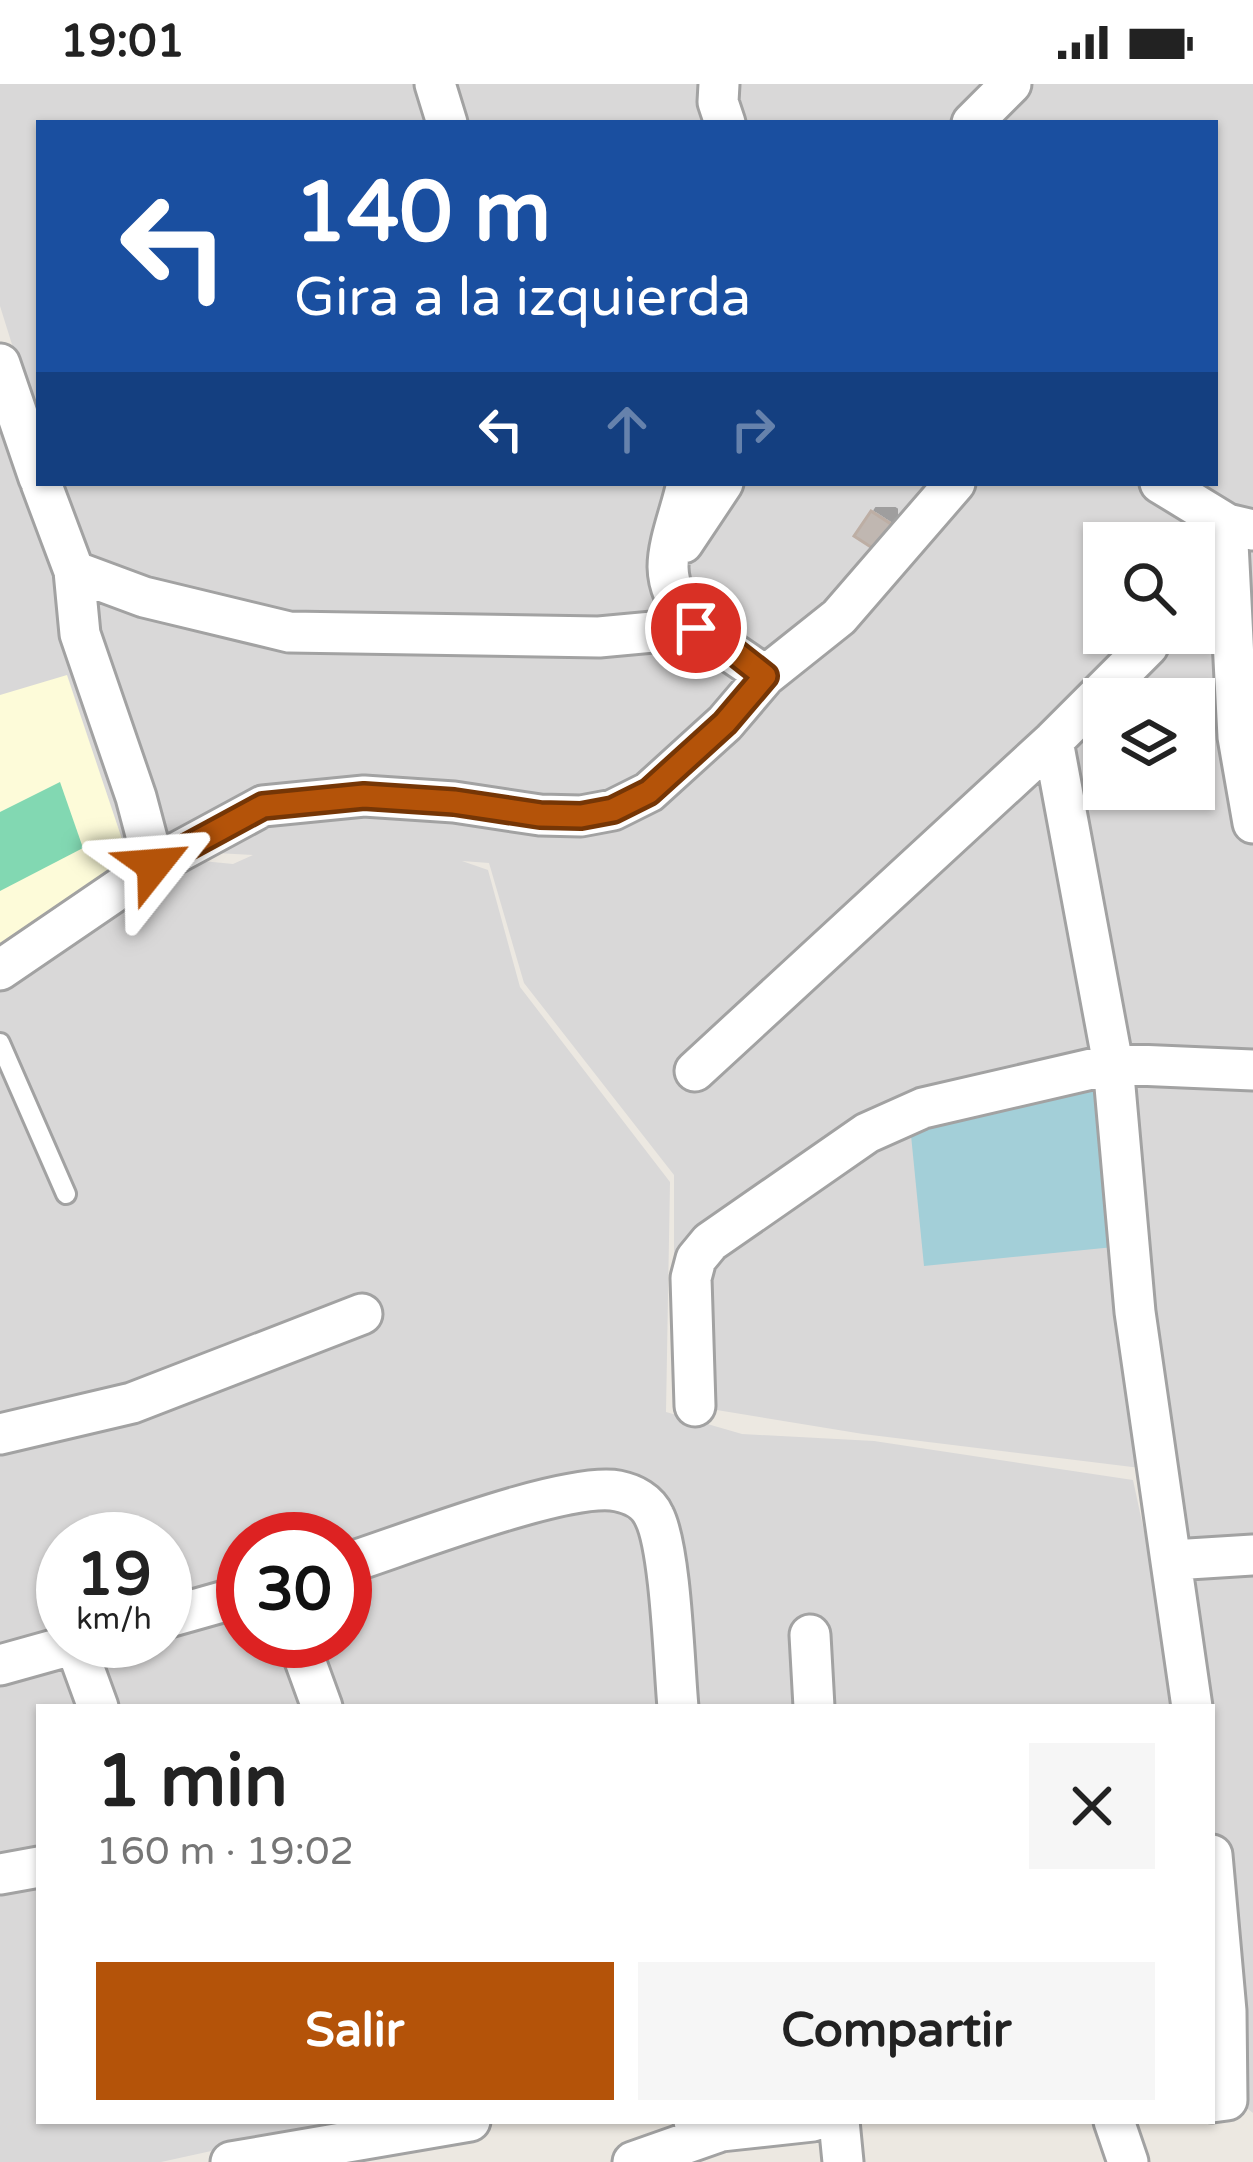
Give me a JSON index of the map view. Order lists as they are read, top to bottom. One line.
{"page":{"status":"19:01","turn":["140 m","Gira a la izquierda"],"speed":"19 km/h","limit":"30","heading":["1 min","160 m · 19:02"],"buttons":["Salir","Compartir"]}}
